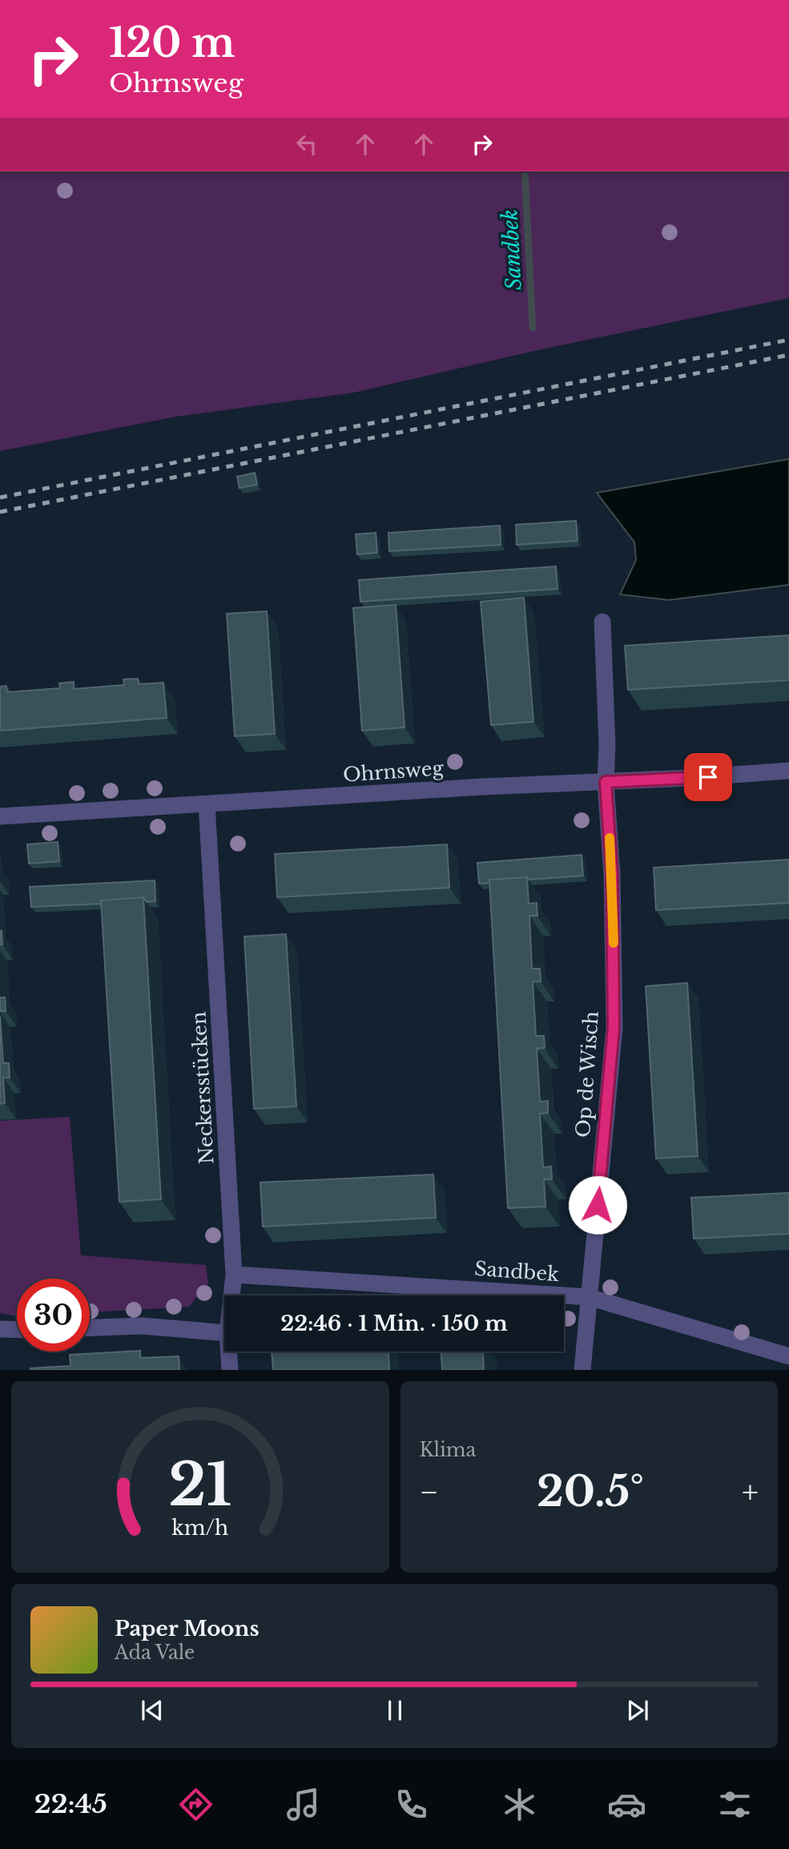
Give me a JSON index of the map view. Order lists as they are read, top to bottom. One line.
{"streets":{"street":["Ohrnsweg","Op de Wisch","Neckersstücken","Sandbek"]},"crossings":[["Ohrnsweg","Op de Wisch"],["Ohrnsweg","Neckersstücken"],["Op de Wisch","Sandbek"],["Neckersstücken","Sandbek"]],"water":["Sandbek"],"page":{"turn":["120 m","Ohrnsweg"],"limit":"30","trip":"22:46 · 1 Min. · 150 m","tile":"Klima","heat":["−","20.5°","+"],"song":["Paper Moons","Ada Vale"],"tabs":"22:45","gauge":["21","km/h"]}}
